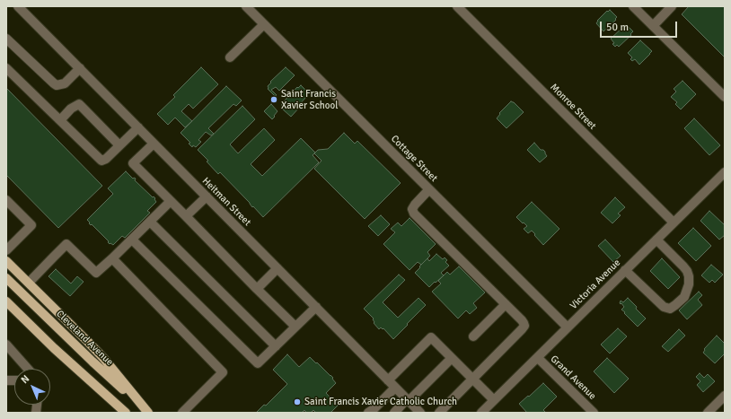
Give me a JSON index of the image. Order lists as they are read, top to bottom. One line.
{"streets":{"main road":["Cleveland Avenue"],"street":["Monroe Street","Cottage Street","Heitman Street","Victoria Avenue","Grand Avenue"]},"crossings":[["Monroe Street","Victoria Avenue"],["Cottage Street","Victoria Avenue"],["Victoria Avenue","Grand Avenue"]],"places":["Saint Francis Xavier School","Saint Francis Xavier Catholic Church"],"scale_bar":"50 m","north":"top left"}
